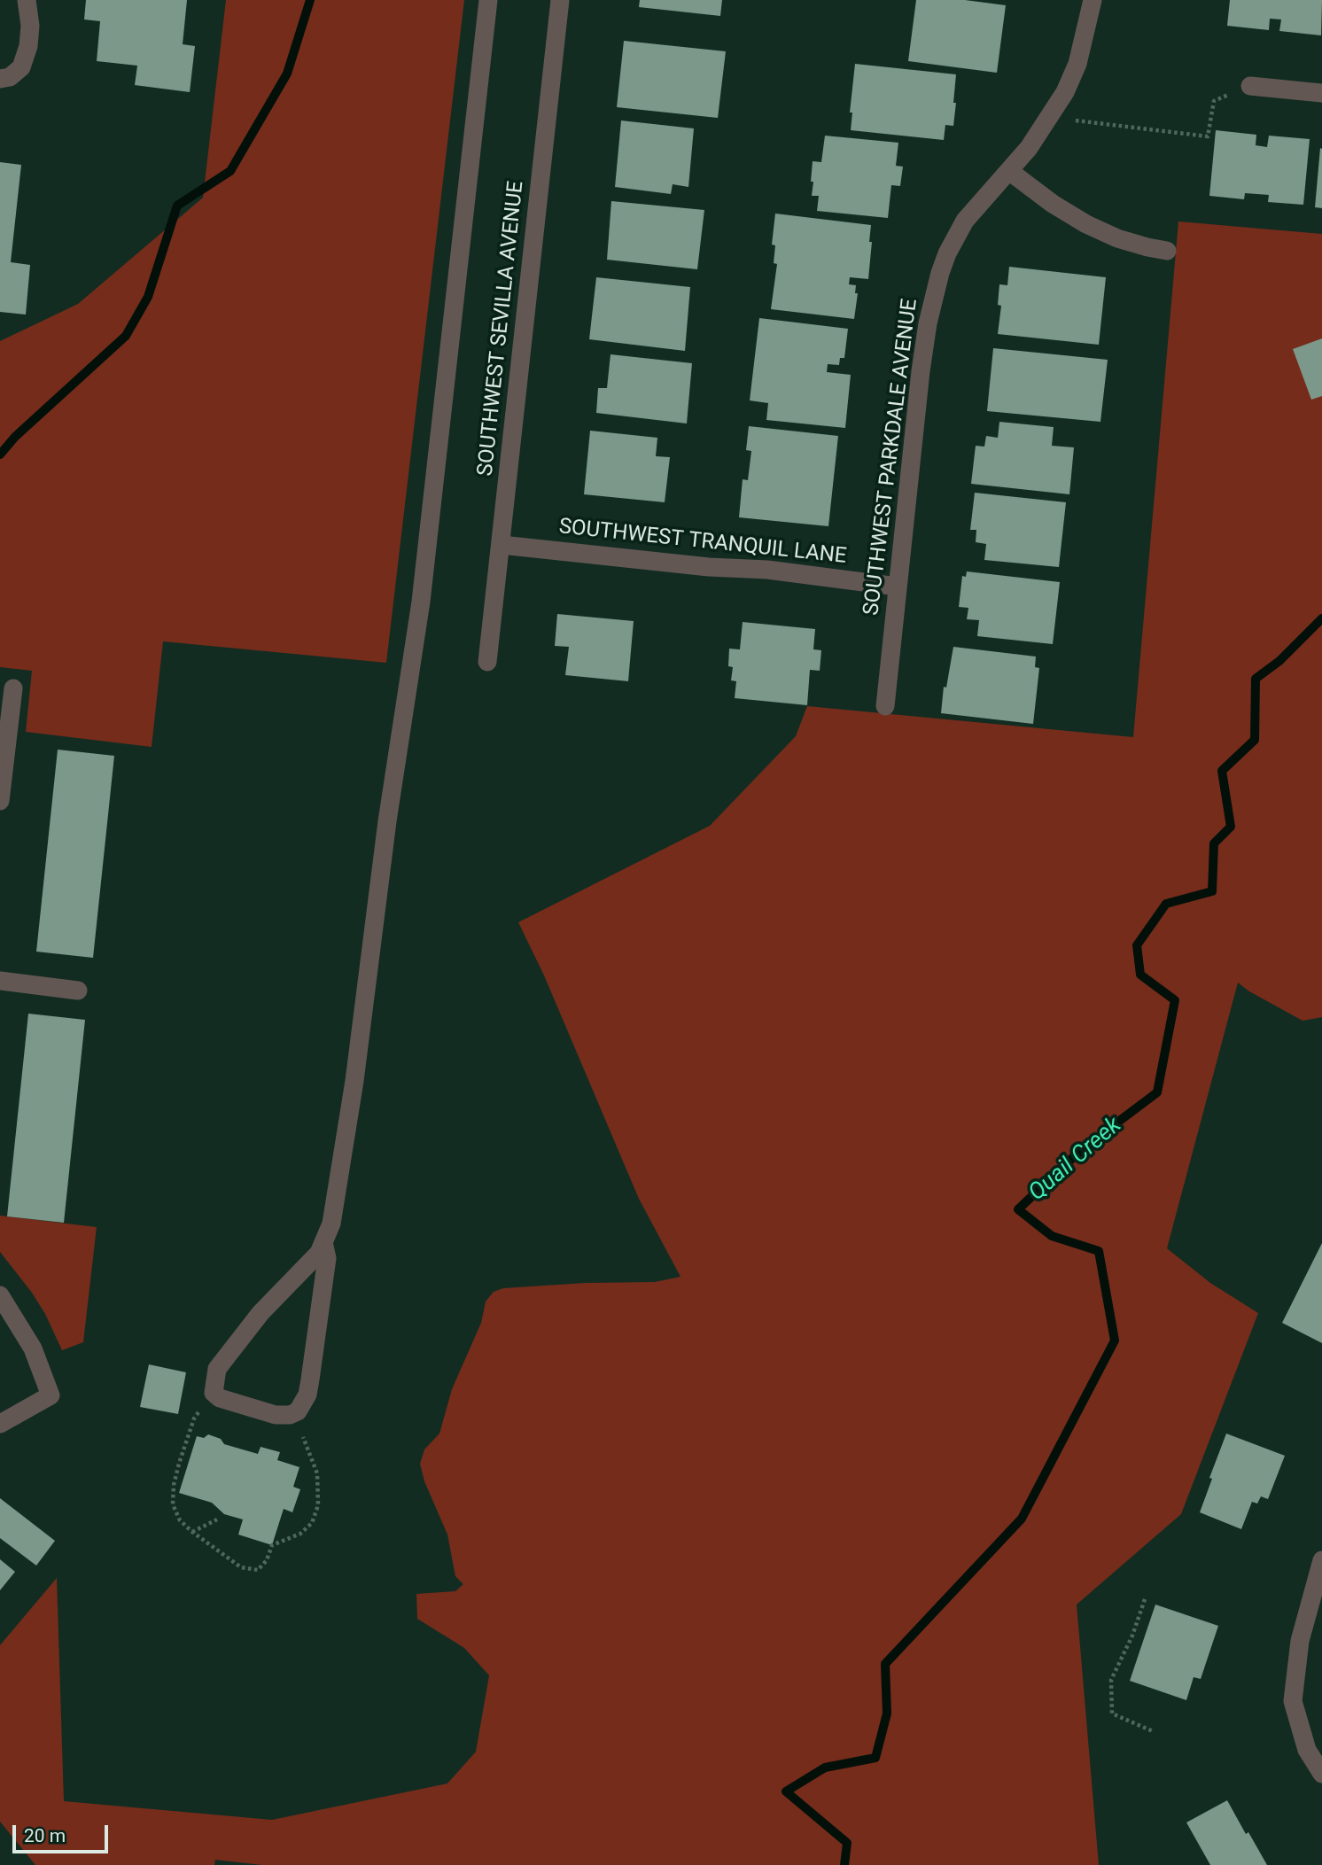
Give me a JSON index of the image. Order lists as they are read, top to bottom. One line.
{"streets":{"street":["SOUTHWEST SEVILLA AVENUE","SOUTHWEST PARKDALE AVENUE","SOUTHWEST TRANQUIL LANE"]},"crossings":[["SOUTHWEST SEVILLA AVENUE","SOUTHWEST TRANQUIL LANE"],["SOUTHWEST PARKDALE AVENUE","SOUTHWEST TRANQUIL LANE"]],"water":["Quail Creek"],"scale_bar":"20 m"}
